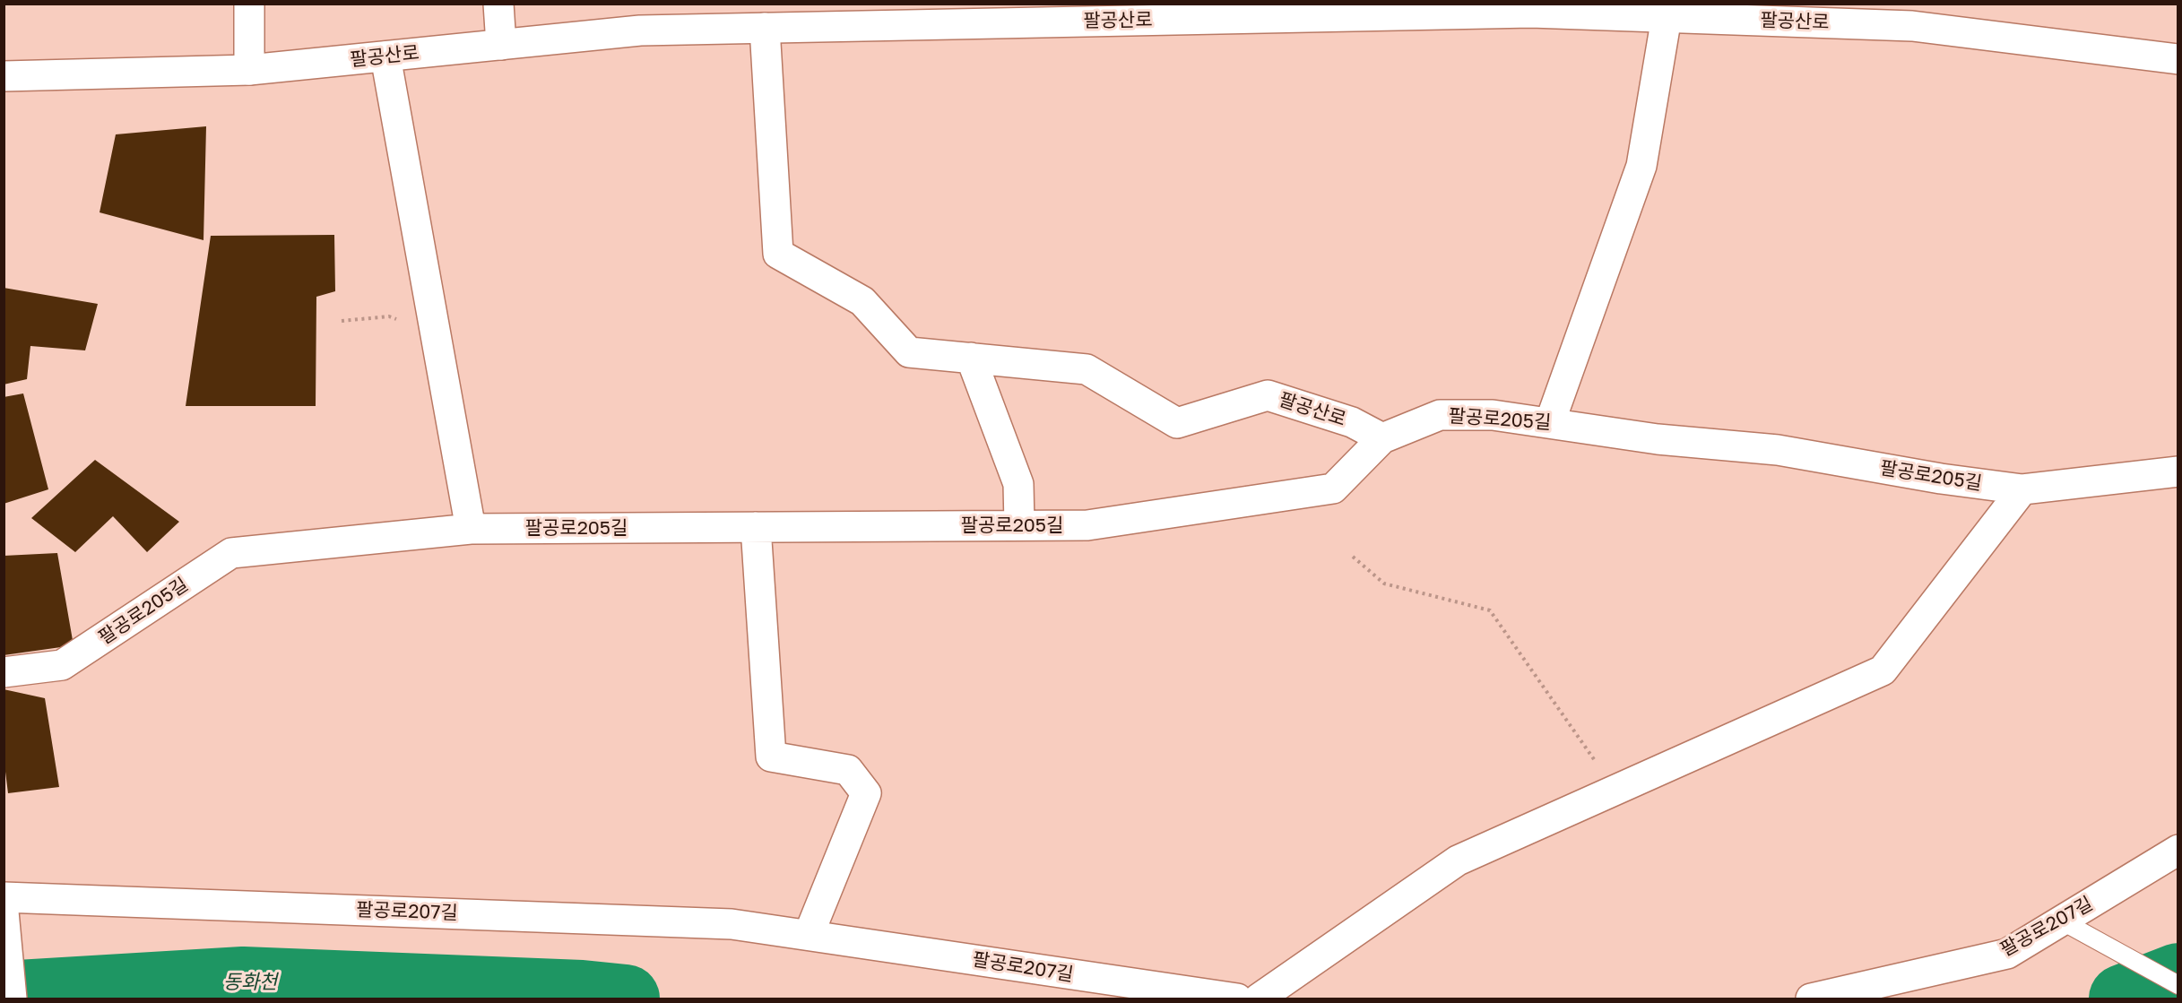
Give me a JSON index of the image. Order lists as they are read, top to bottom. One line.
{"streets":{"street":["팔공산로","팔공로205길","팔공로207길"]},"crossings":[["팔공산로","팔공로205길"]],"water":["동화천"]}
